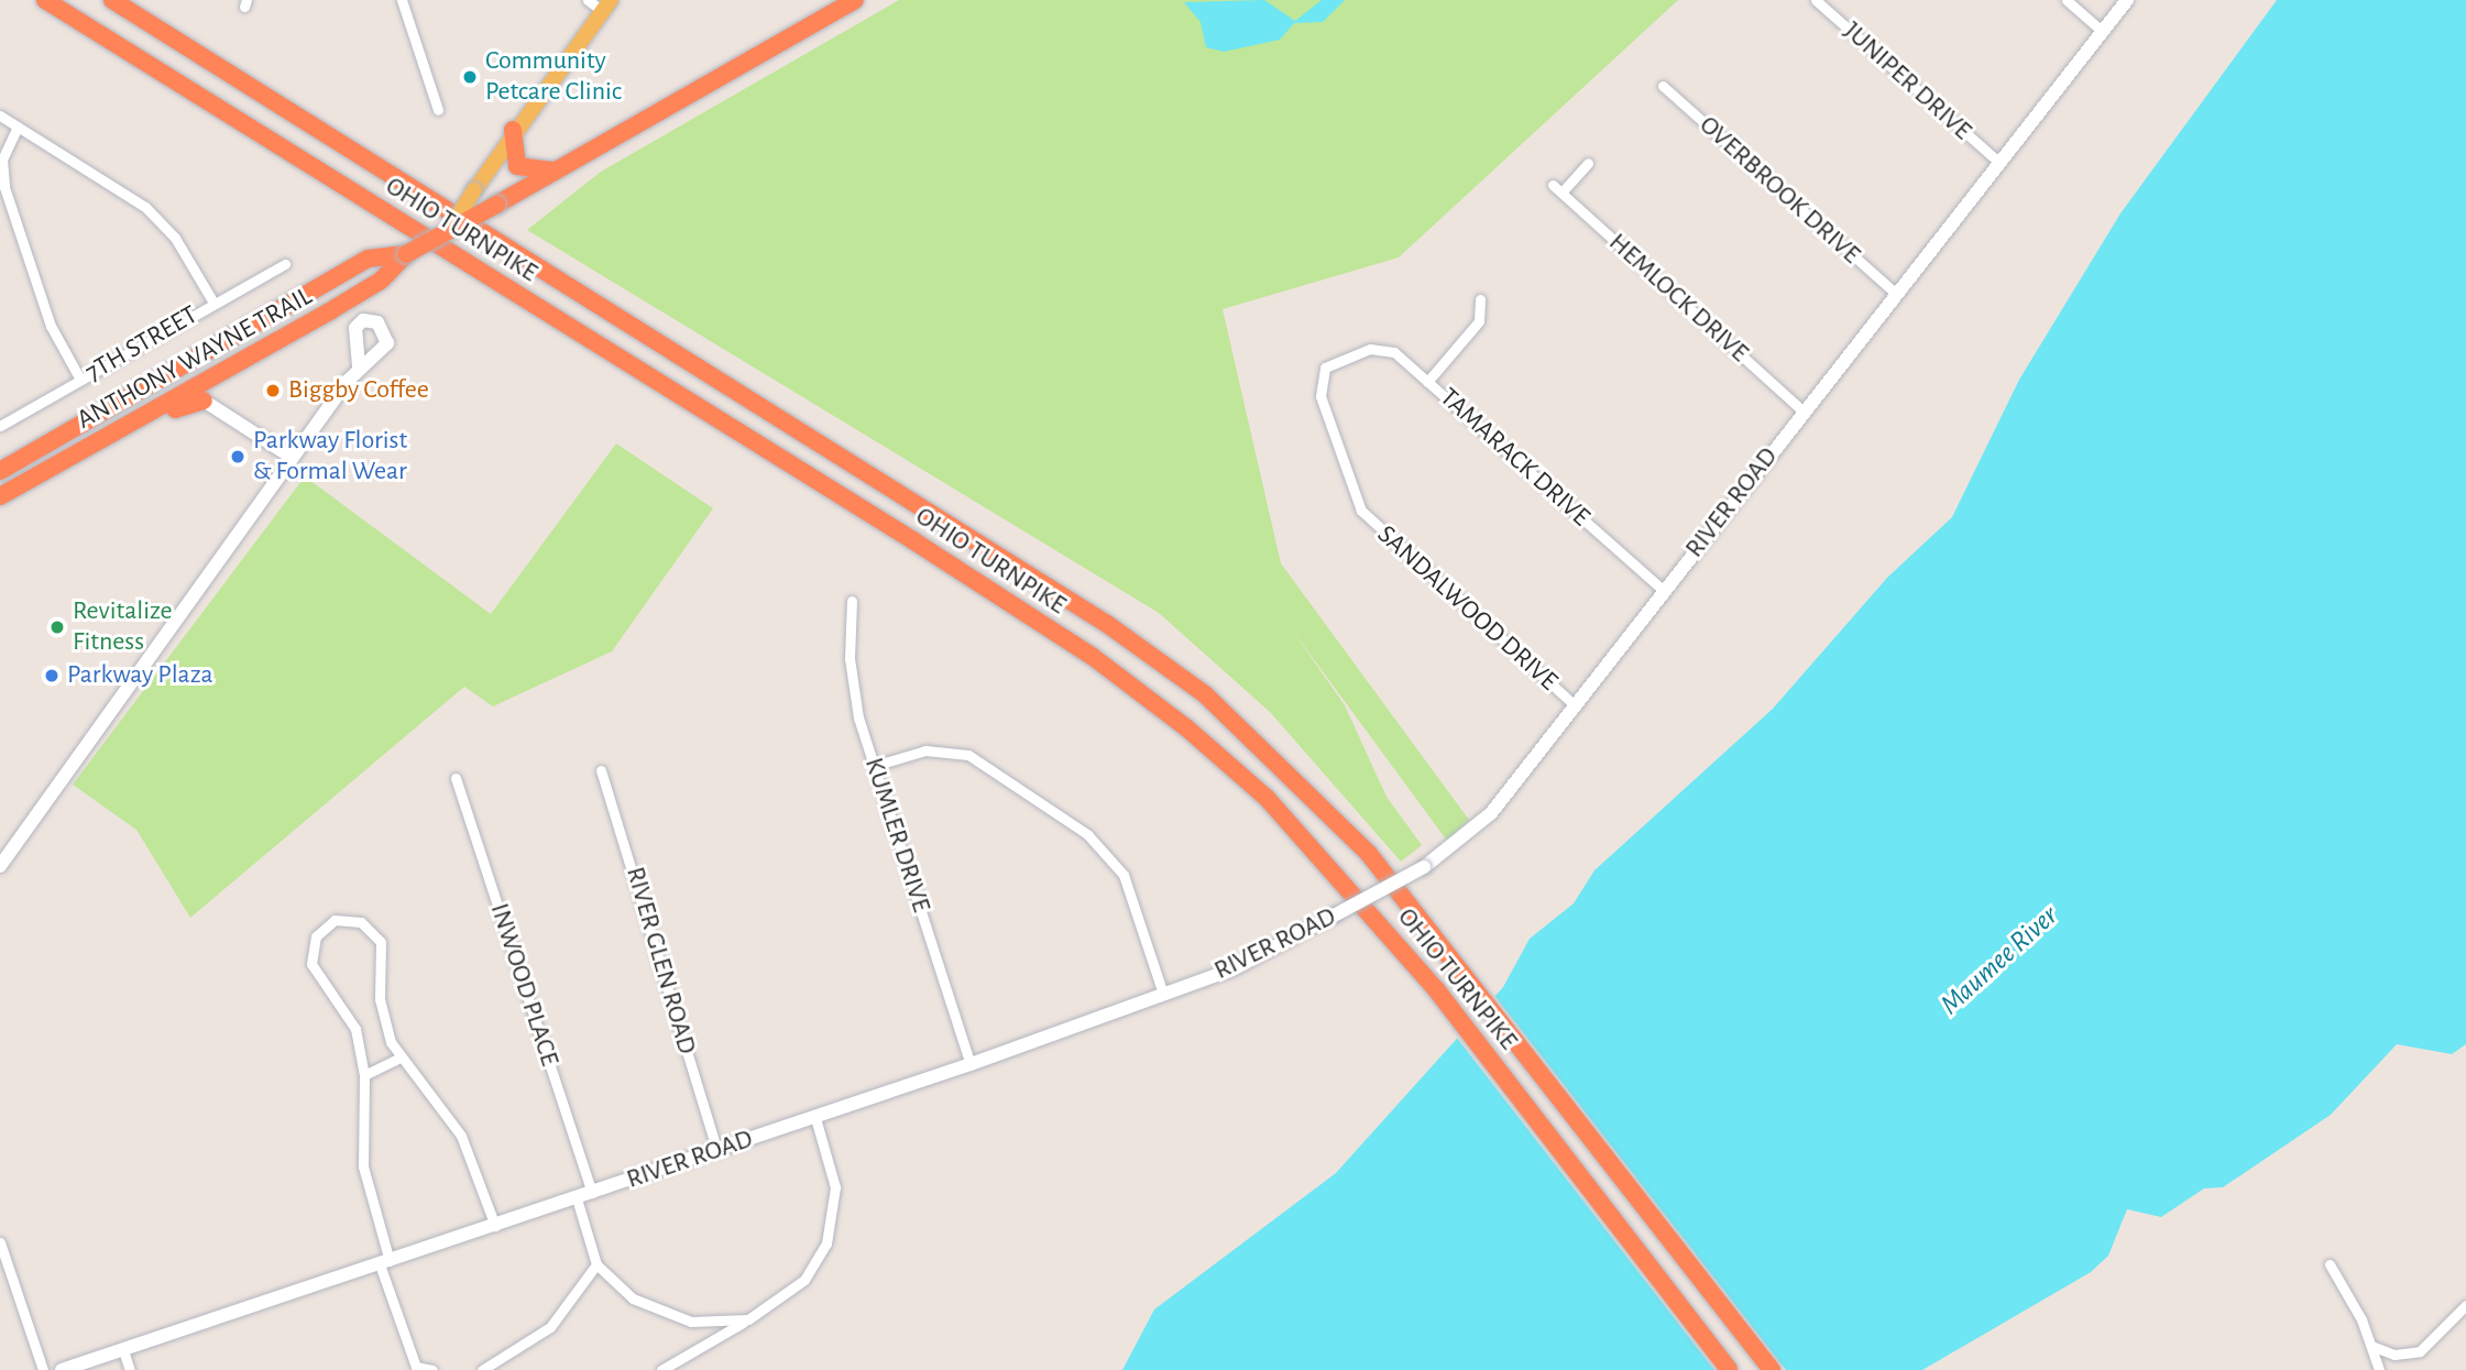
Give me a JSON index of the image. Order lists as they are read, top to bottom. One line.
{"streets":{"highway":["OHIO TURNPIKE","ANTHONY WAYNE TRAIL"],"street":["JUNIPER DRIVE","OVERBROOK DRIVE","HEMLOCK DRIVE","7TH STREET","TAMARACK DRIVE","RIVER ROAD","SANDALWOOD DRIVE","KUMLER DRIVE","RIVER GLEN ROAD","INWOOD PLACE"]},"crossings":[["JUNIPER DRIVE","RIVER ROAD"],["OVERBROOK DRIVE","RIVER ROAD"],["HEMLOCK DRIVE","RIVER ROAD"],["TAMARACK DRIVE","RIVER ROAD"],["TAMARACK DRIVE","SANDALWOOD DRIVE"],["RIVER ROAD","SANDALWOOD DRIVE"],["RIVER ROAD","KUMLER DRIVE"],["RIVER ROAD","RIVER GLEN ROAD"],["RIVER ROAD","INWOOD PLACE"]],"water":["Maumee River"],"places":["Community Petcare Clinic","Biggby Coffee","Parkway Florist & Formal Wear","Revitalize Fitness","Parkway Plaza"]}
